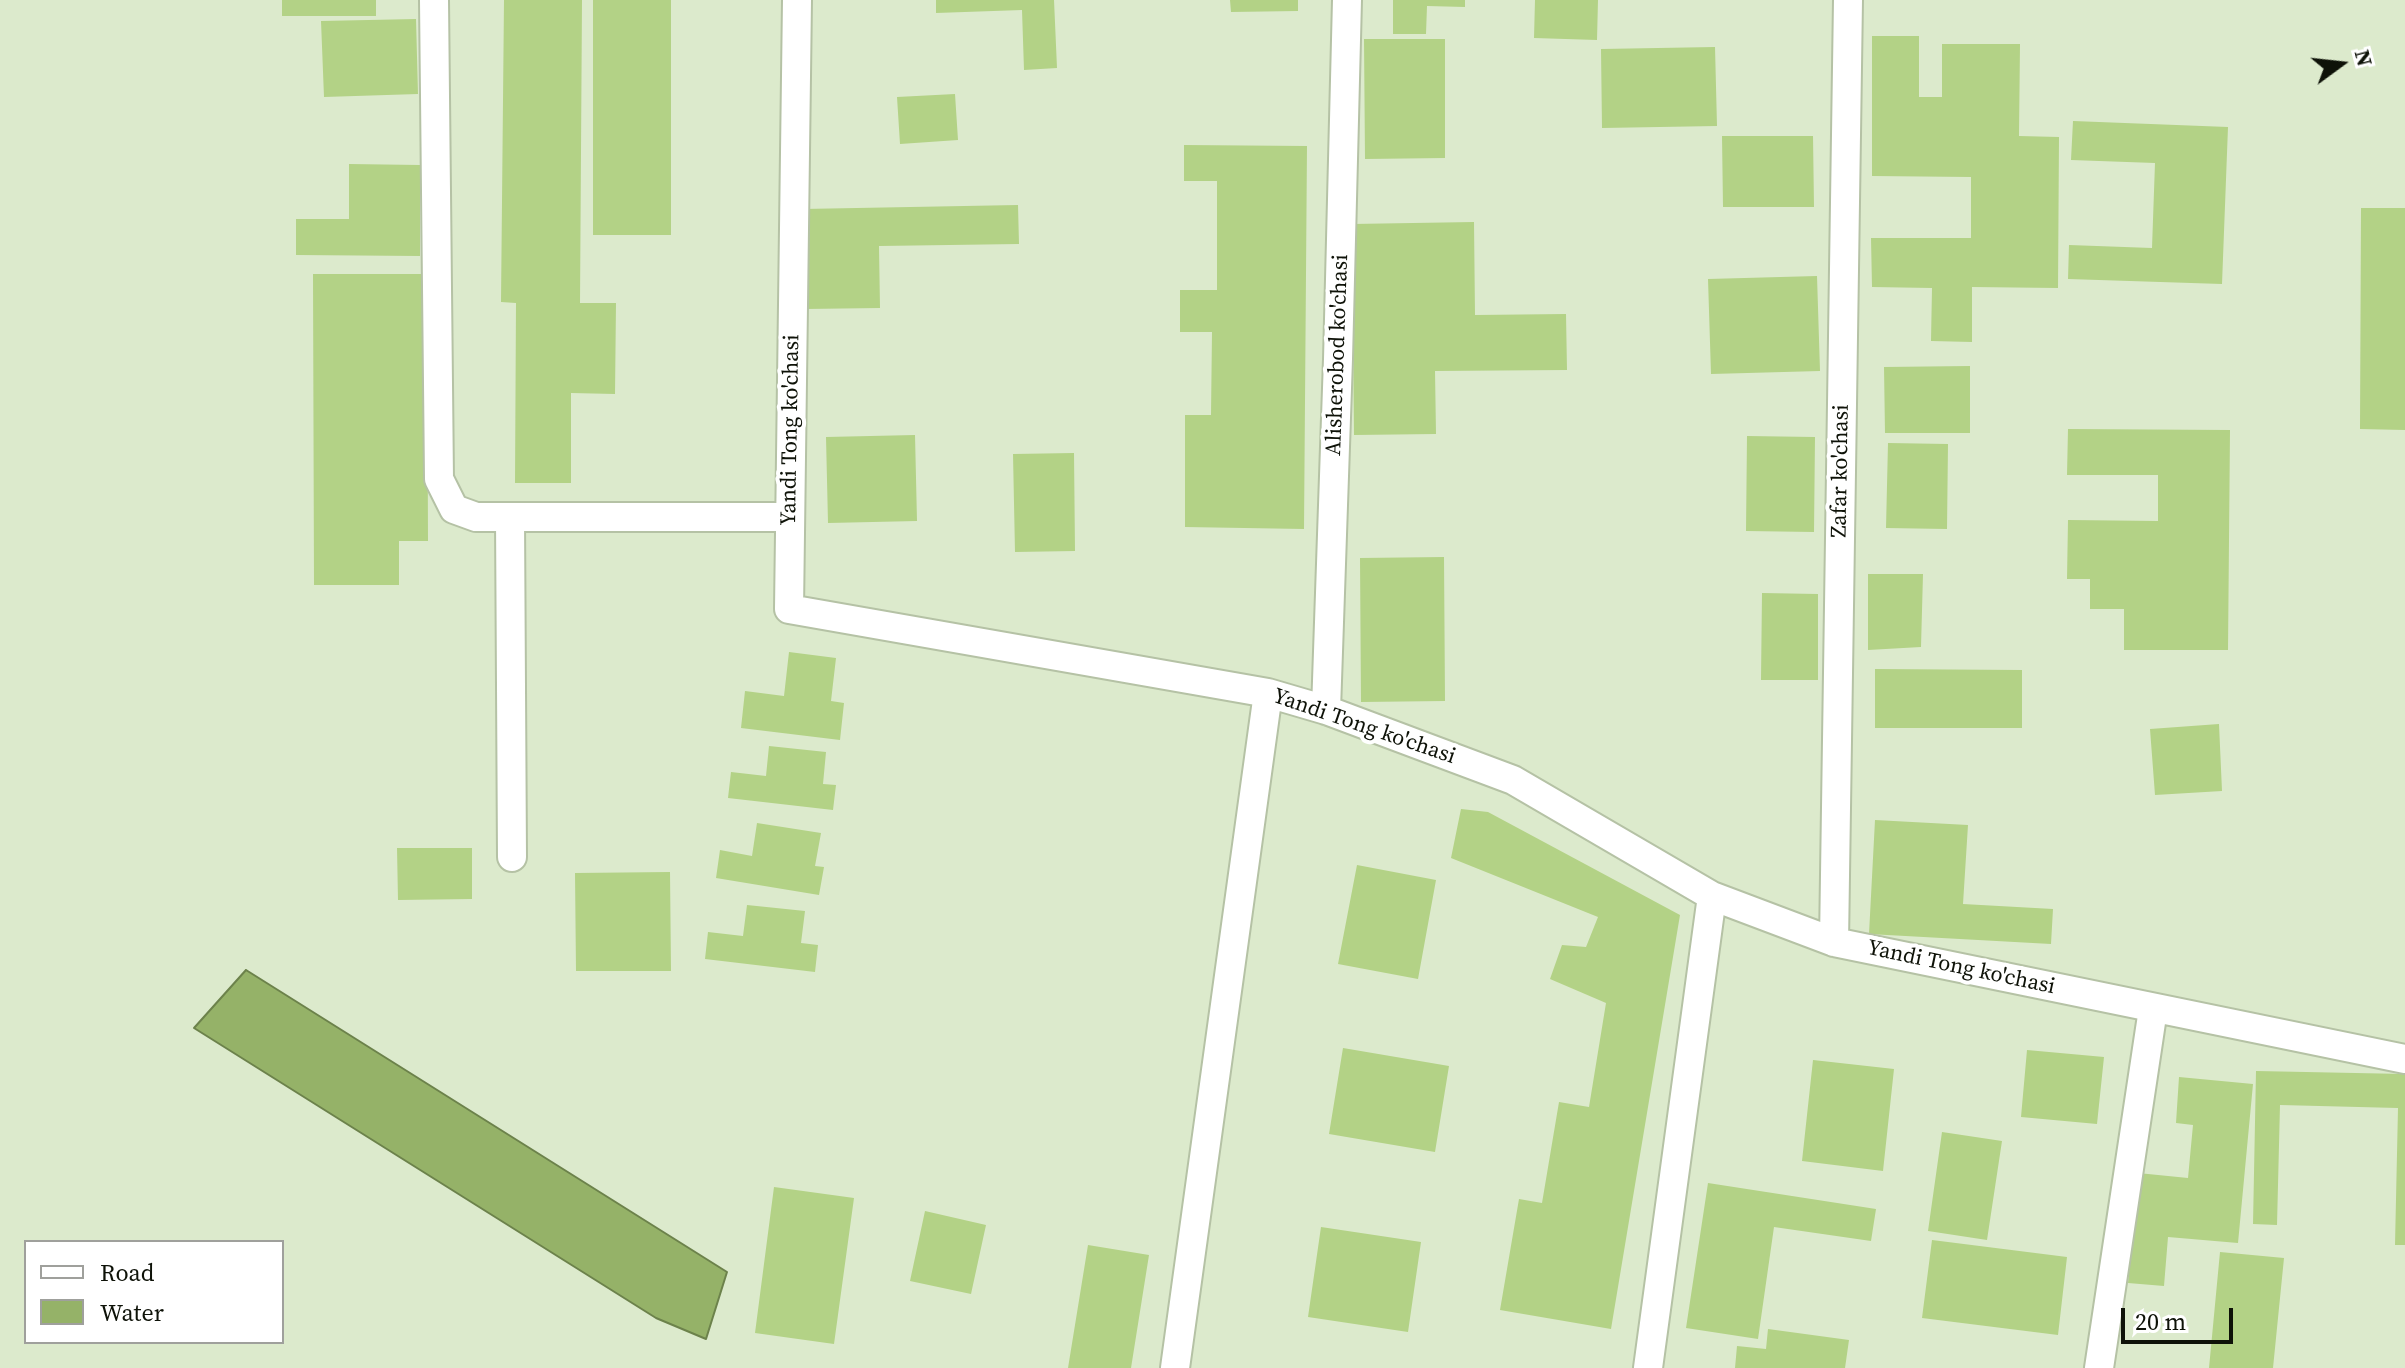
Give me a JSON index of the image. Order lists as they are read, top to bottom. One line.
{"streets":{"street":["Alisherobod ko'chasi","Yandi Tong ko'chasi","Zafar ko'chasi"]},"crossings":[["Alisherobod ko'chasi","Yandi Tong ko'chasi"],["Yandi Tong ko'chasi","Zafar ko'chasi"]],"legend":["Road","Water"],"scale_bar":"20 m","north":"right"}
